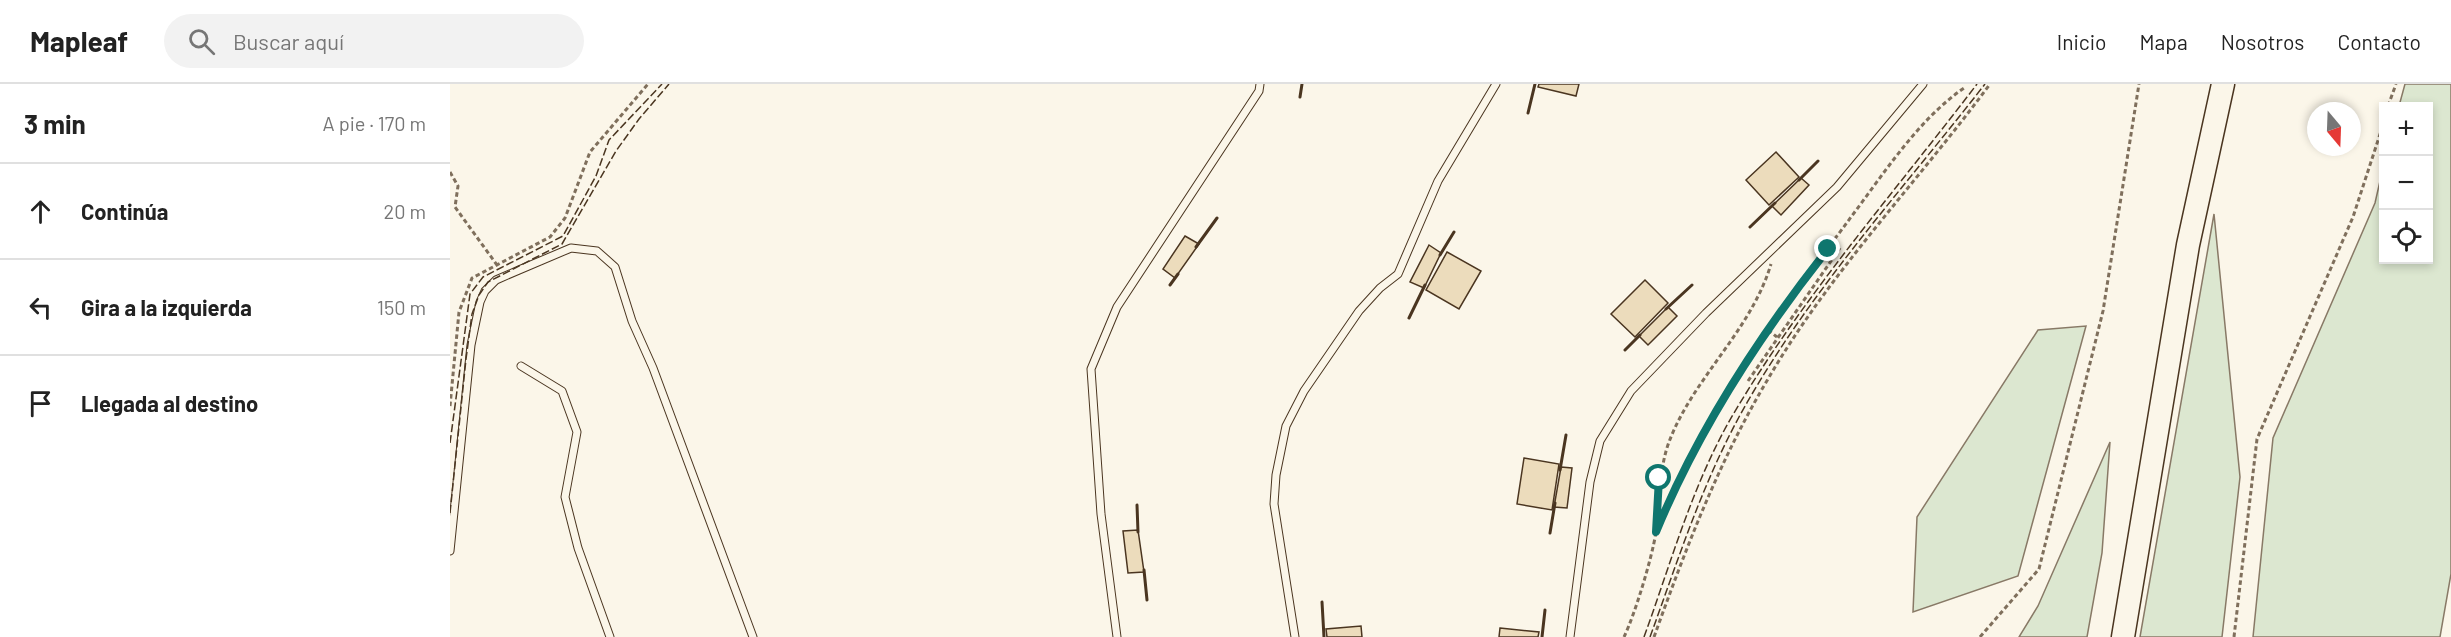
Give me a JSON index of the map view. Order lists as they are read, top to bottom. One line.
{"north":"bottom","page":{"header":"Mapleaf","search":"Buscar aquí","nav":["Inicio","Mapa","Nosotros","Contacto"],"heading":["3 min","A pie · 170 m"],"map_buttons":["+","−"],"list":[["Continúa","20 m"],["Gira a la izquierda","150 m"],"Llegada al destino"]}}
